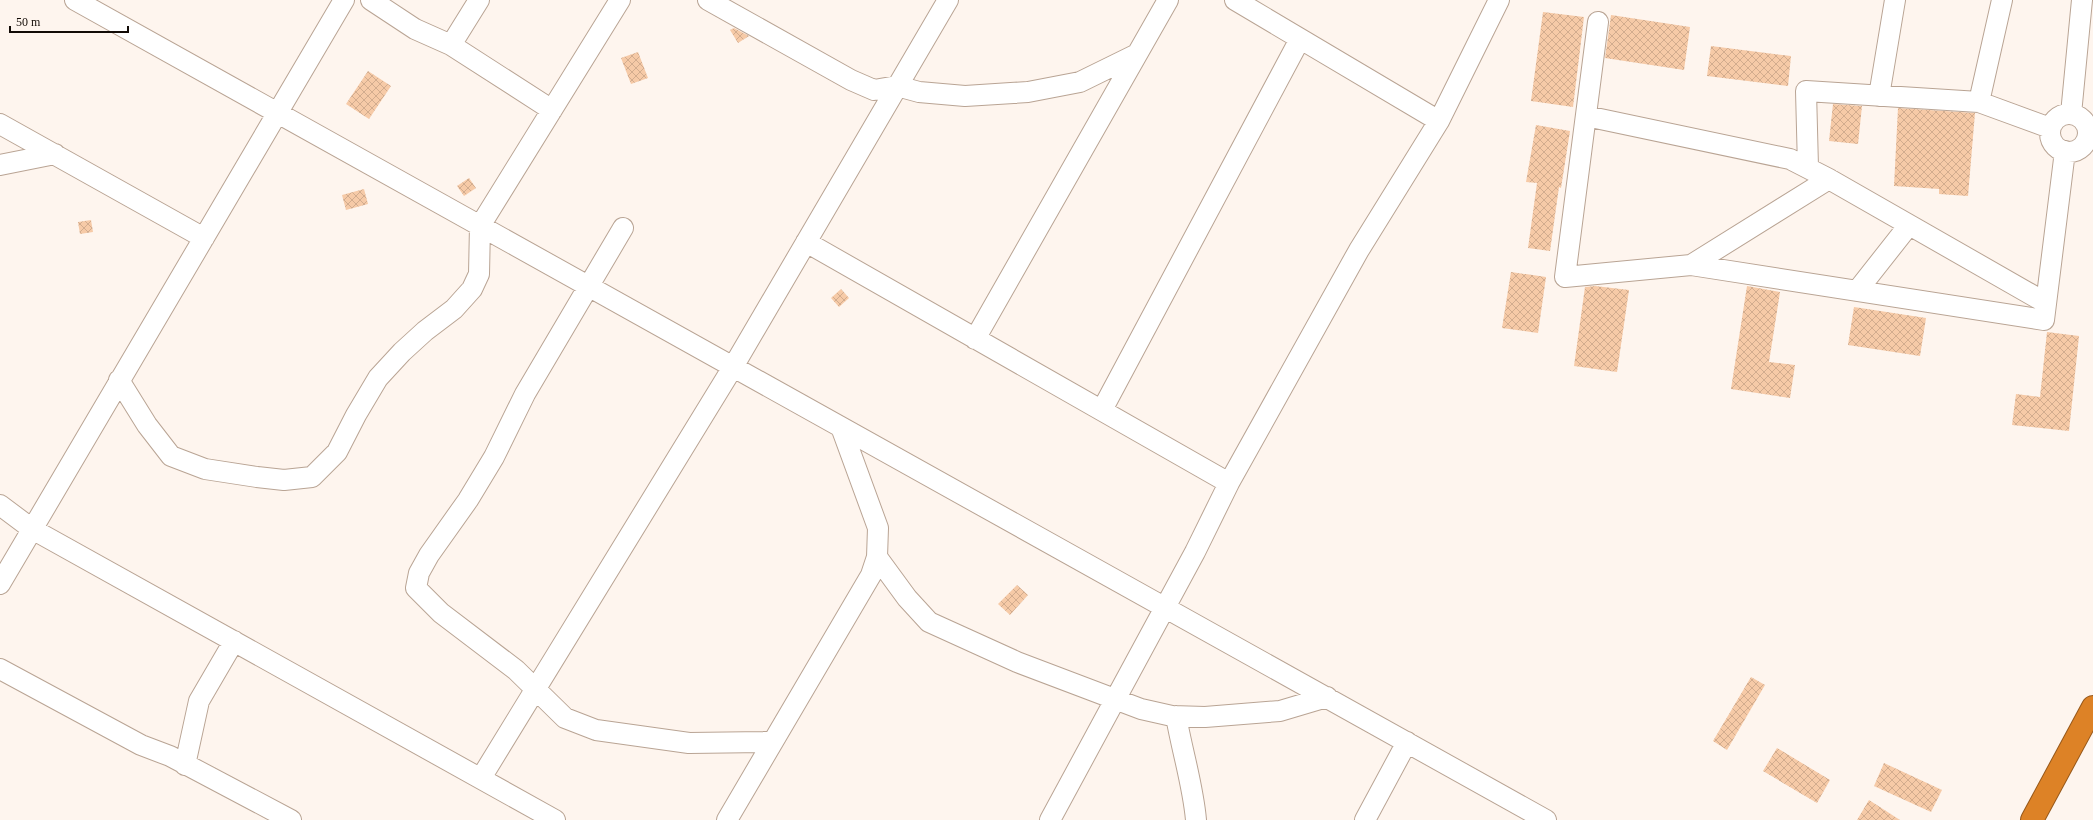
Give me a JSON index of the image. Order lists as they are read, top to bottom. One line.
{"scale_bar":"50 m"}
